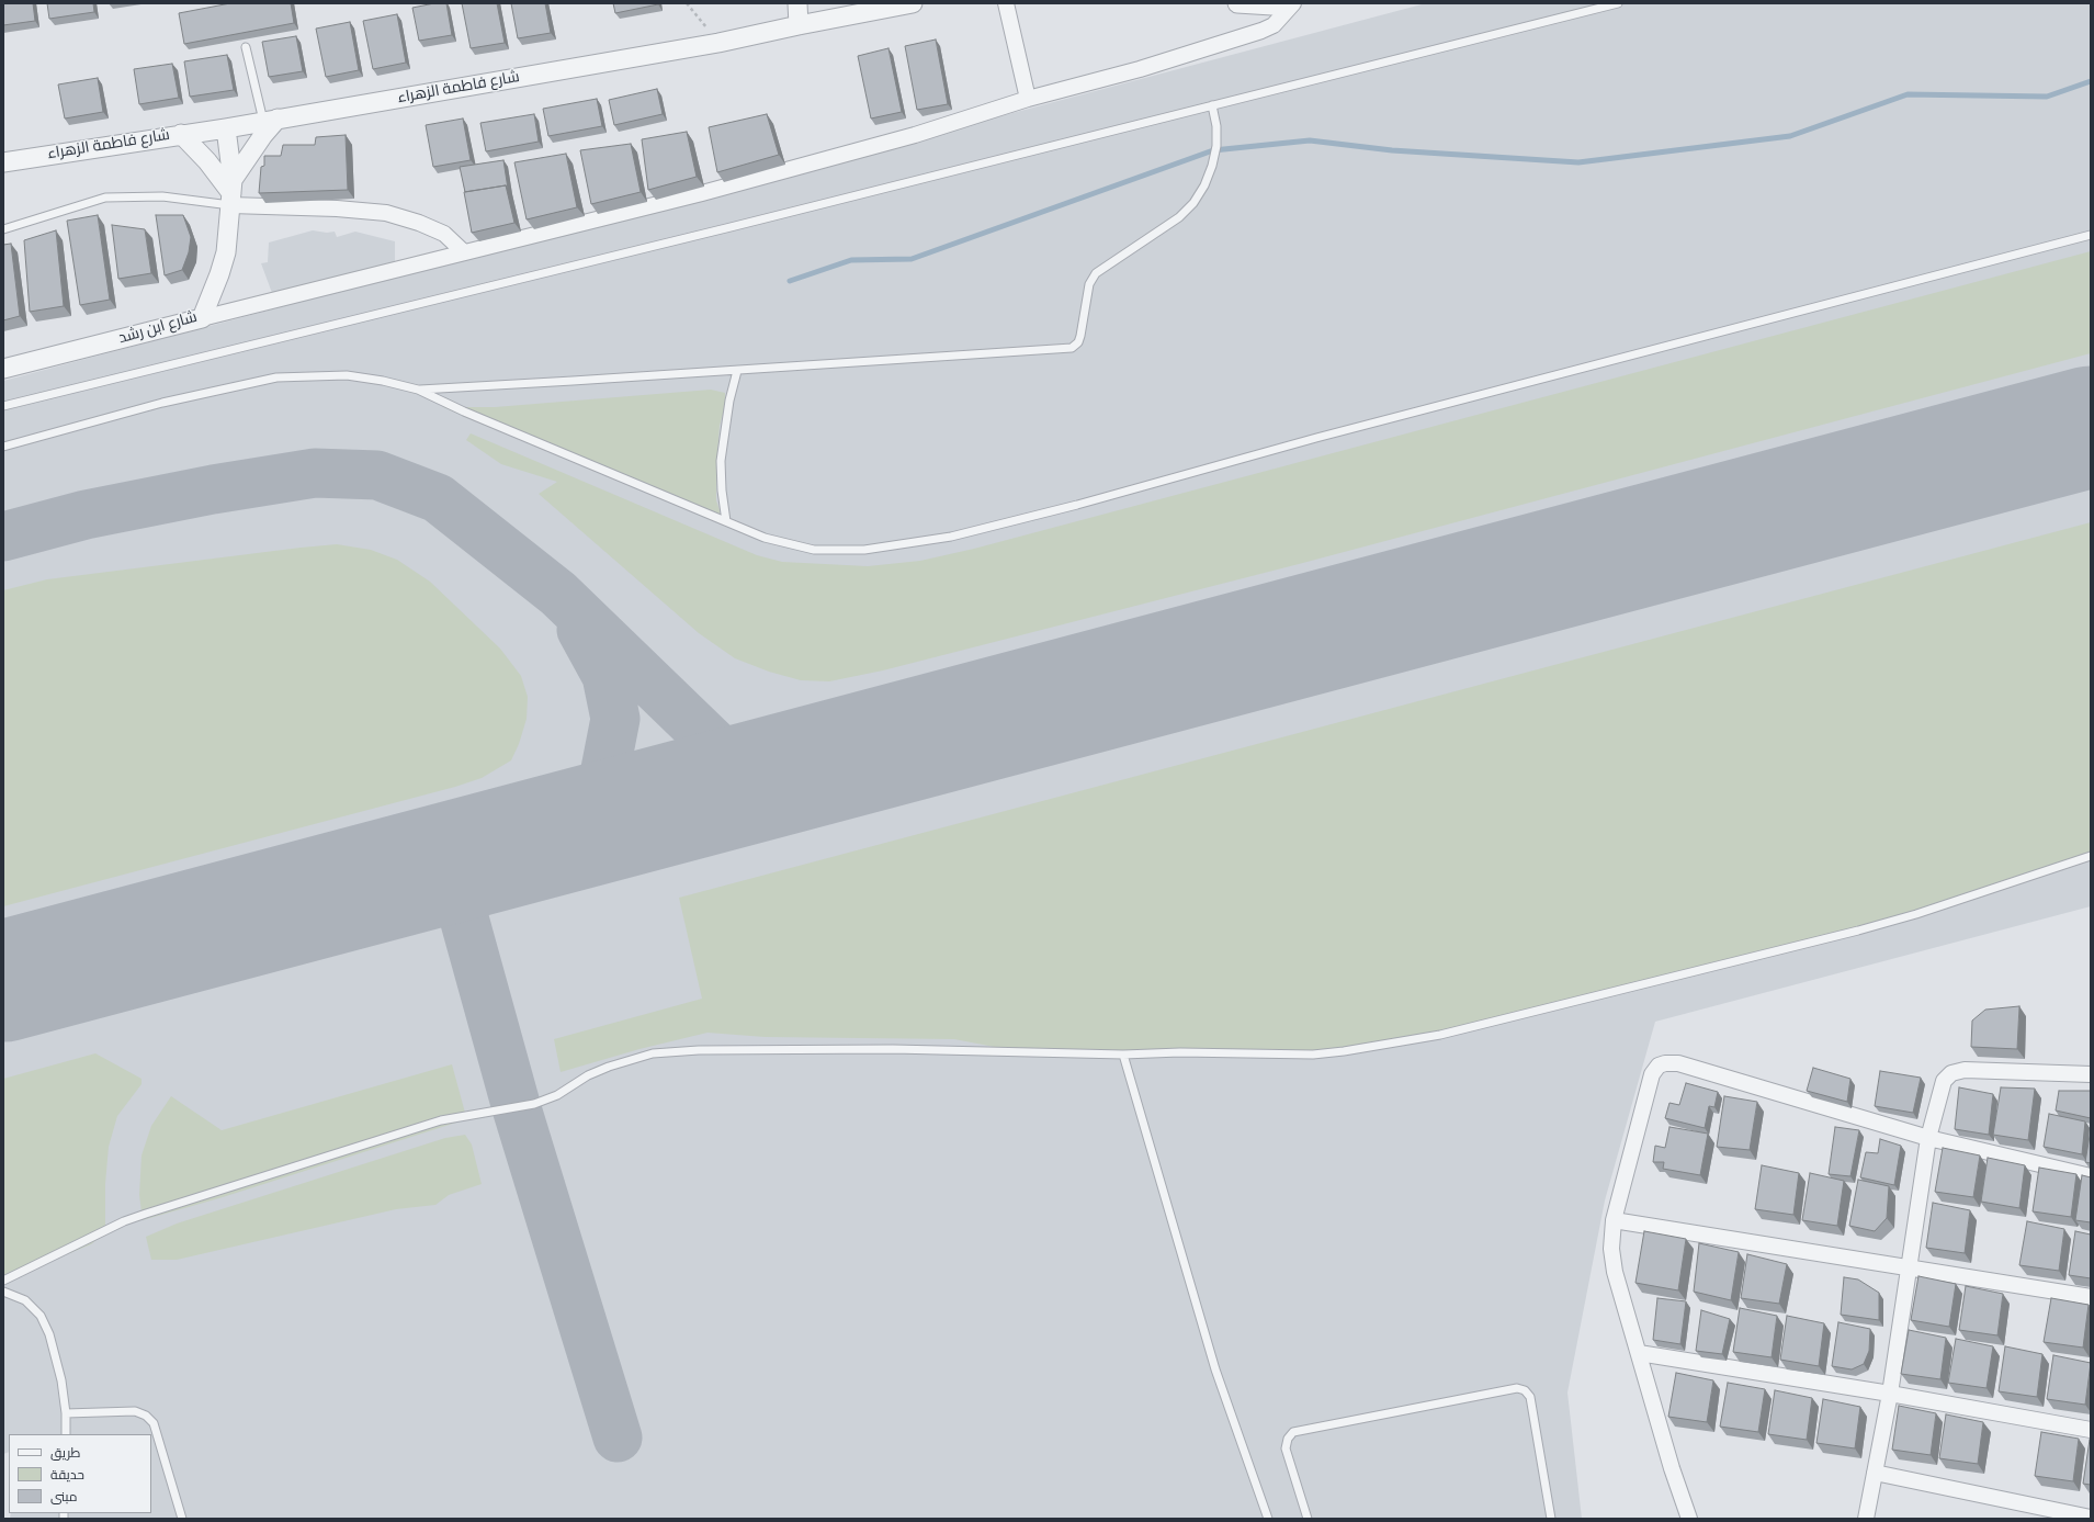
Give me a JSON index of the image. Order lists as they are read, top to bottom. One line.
{"streets":{"street":["شارع فاطمة الزهراء","شارع ابن رشد"]},"crossings":[["شارع فاطمة الزهراء","شارع ابن رشد"]],"legend":["طريق","حديقة","مبنى"]}
